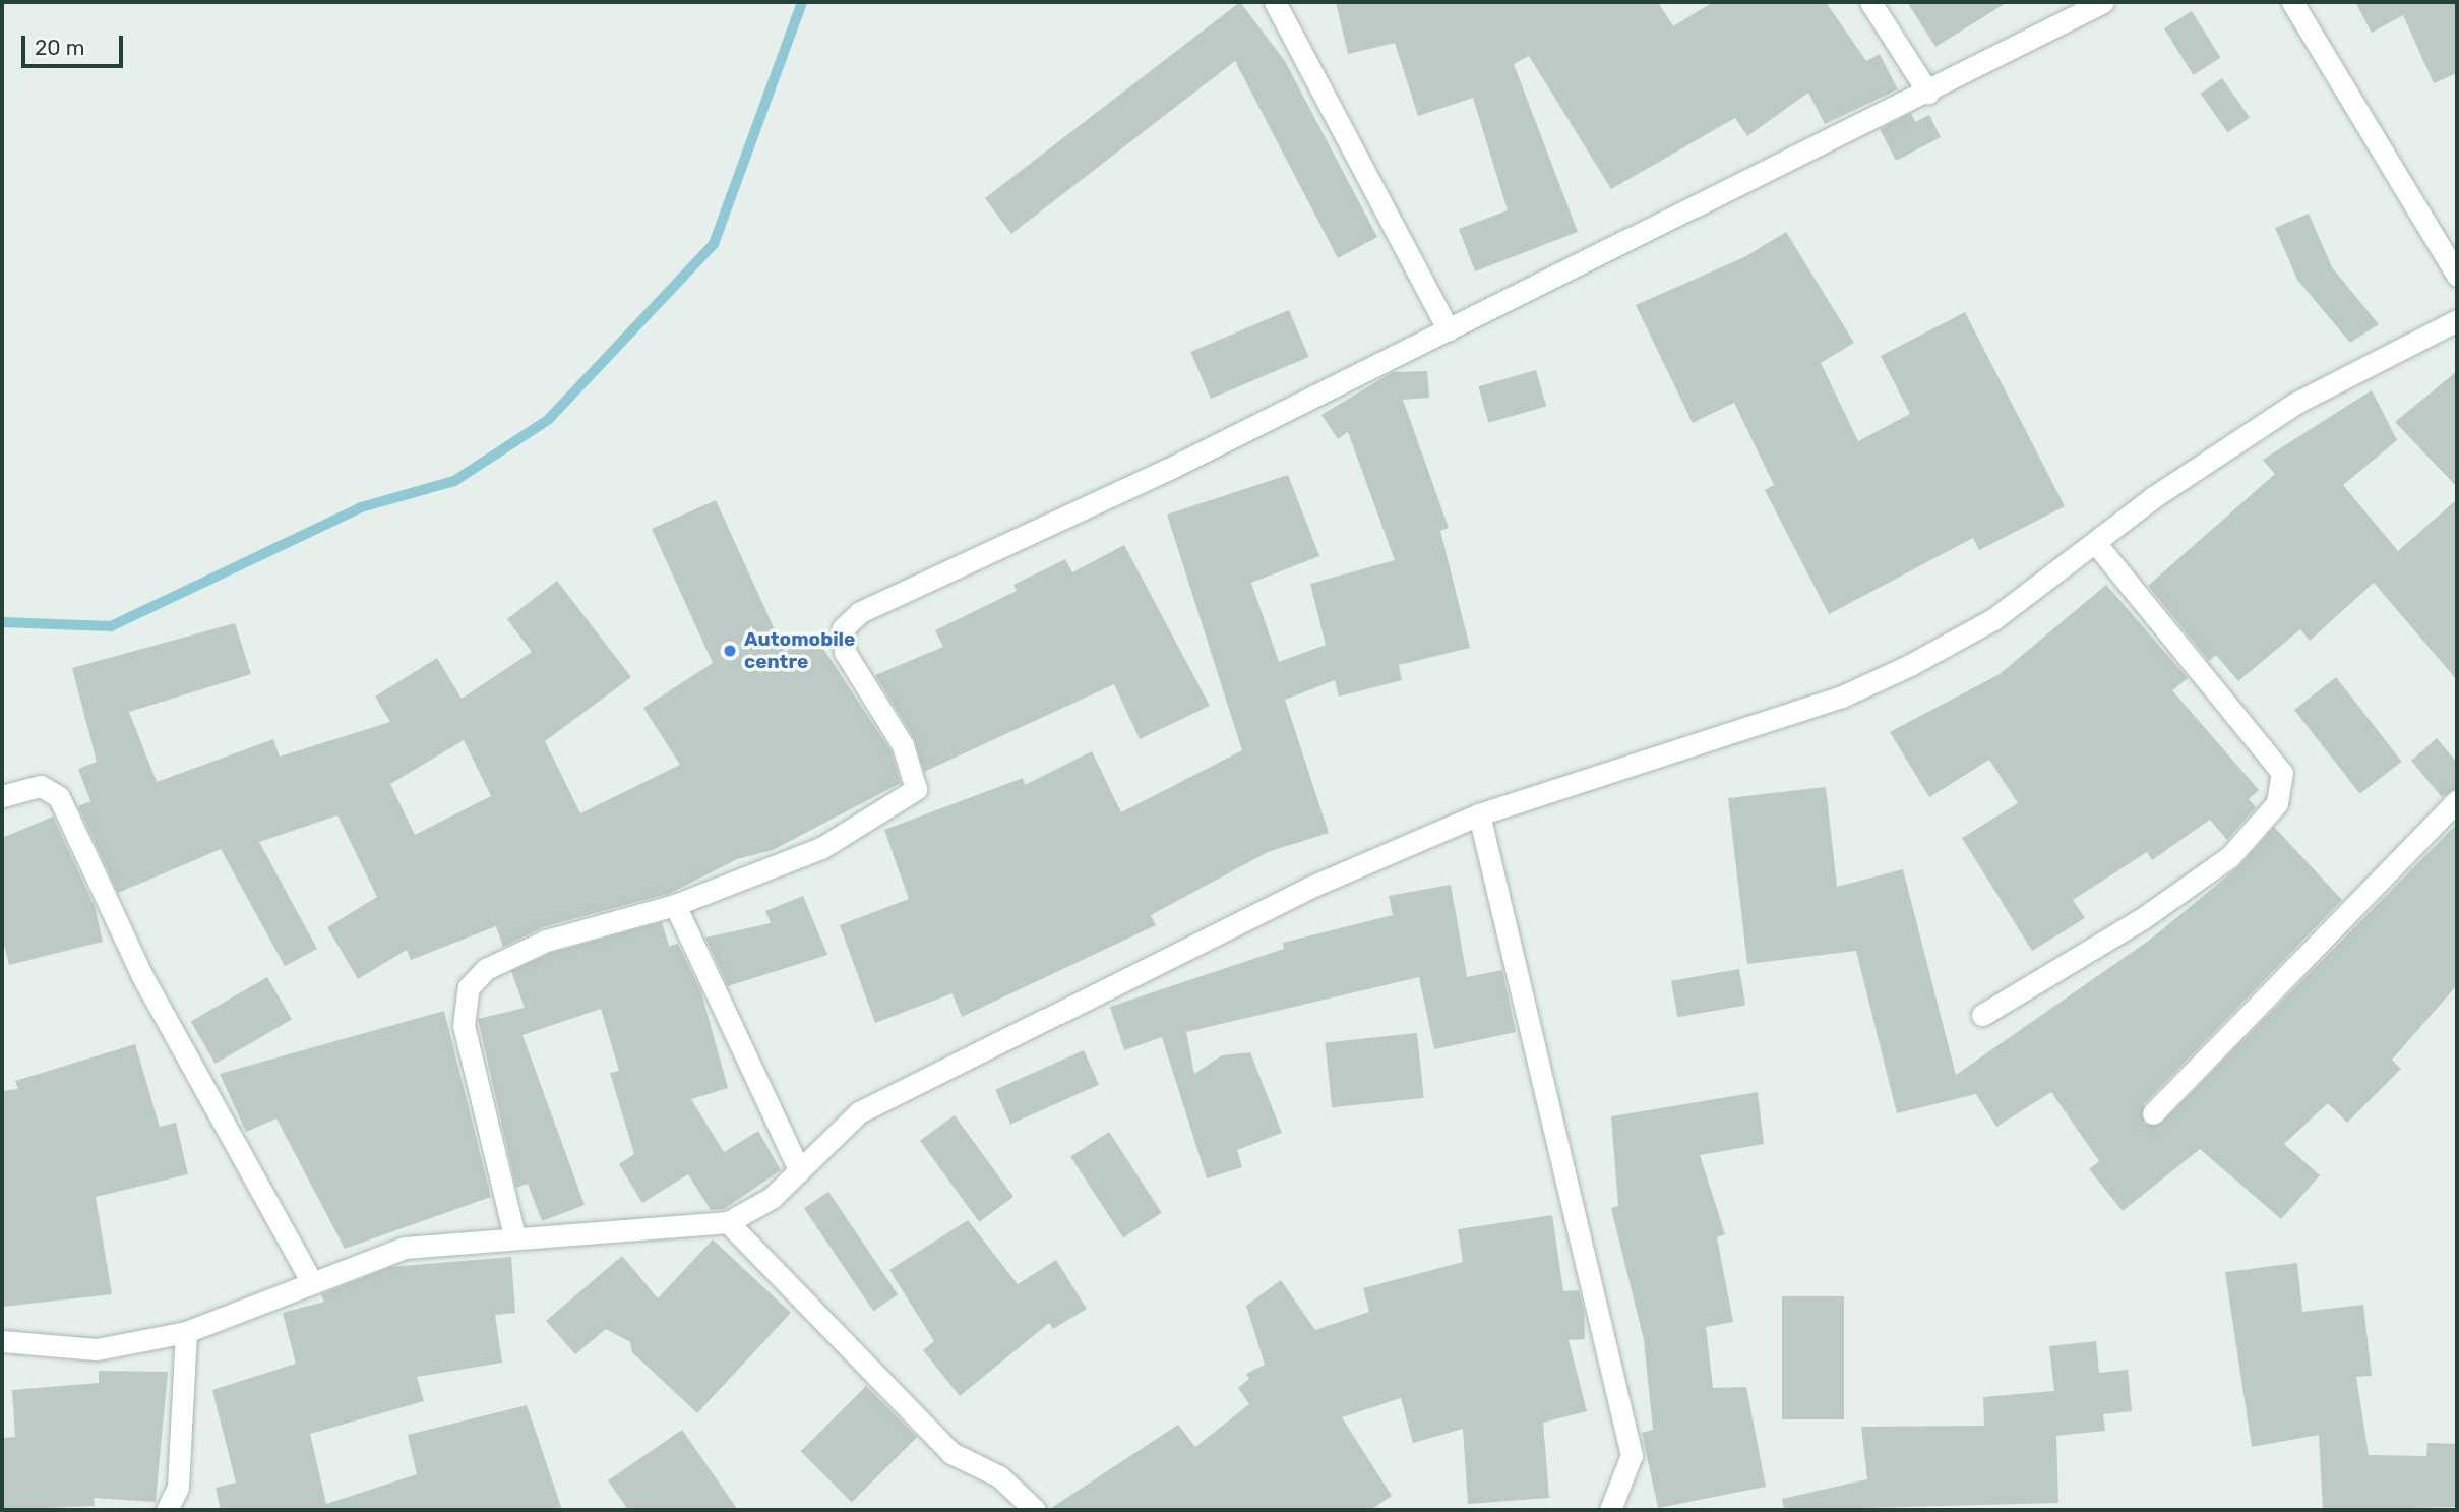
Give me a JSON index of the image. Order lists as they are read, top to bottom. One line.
{"places":["Automobile centre"],"scale_bar":"20 m"}
